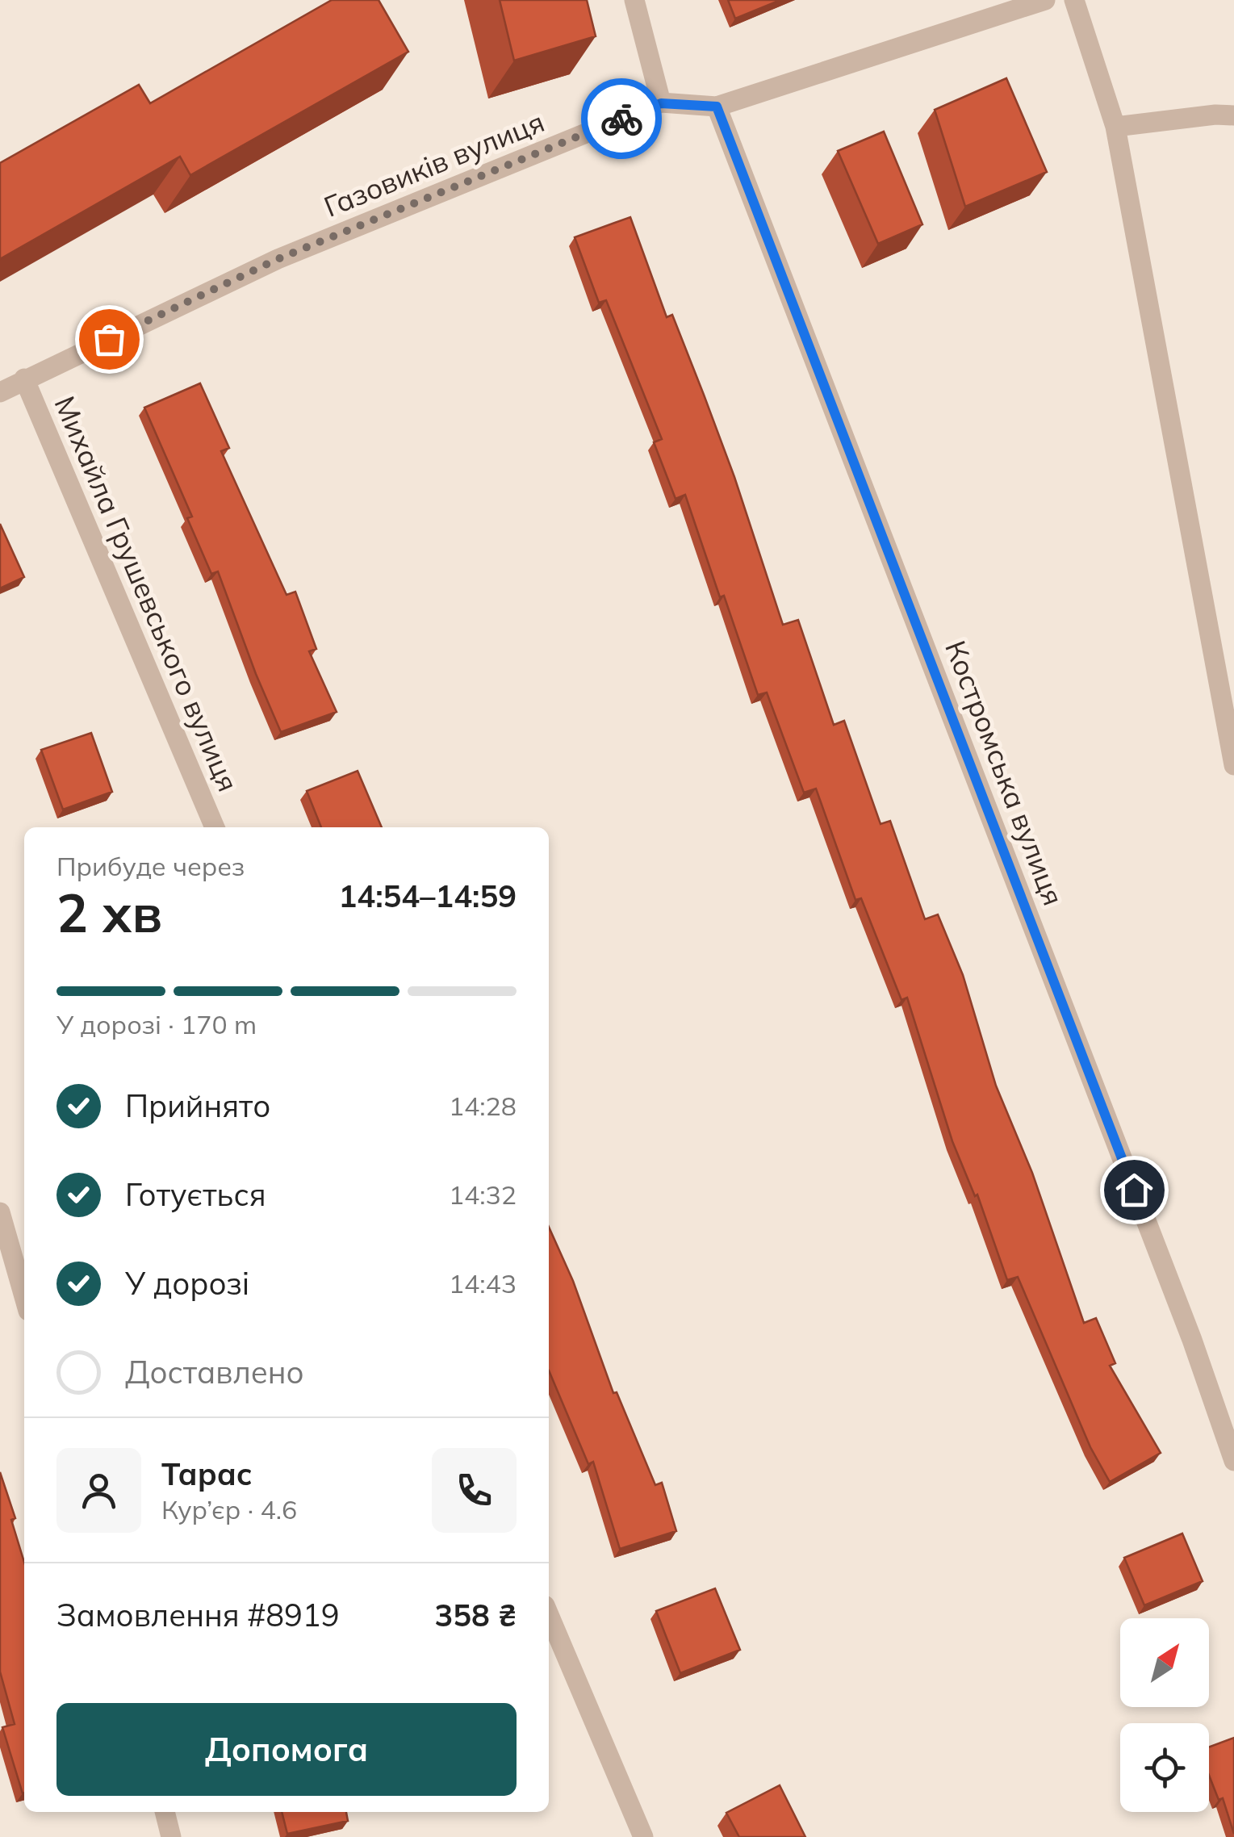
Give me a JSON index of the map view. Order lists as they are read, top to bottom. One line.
{"streets":{"street":["Газовиків вулиця","Михайла Грушевського вулиця","Костромська вулиця"]},"crossings":[["Газовиків вулиця","Михайла Грушевського вулиця"],["Газовиків вулиця","Костромська вулиця"]],"north":"top right","page":{"heading":["2 хв","Прибуде через","14:54–14:59"],"panel":["Тарас","Кур’єр · 4.6","Замовлення #8919","358 ₴"],"bar":"У дорозі · 170 m","list":[["Прийнято","14:28"],["Готується","14:32"],["У дорозі","14:43"],"Доставлено"],"buttons":"Допомога"}}
